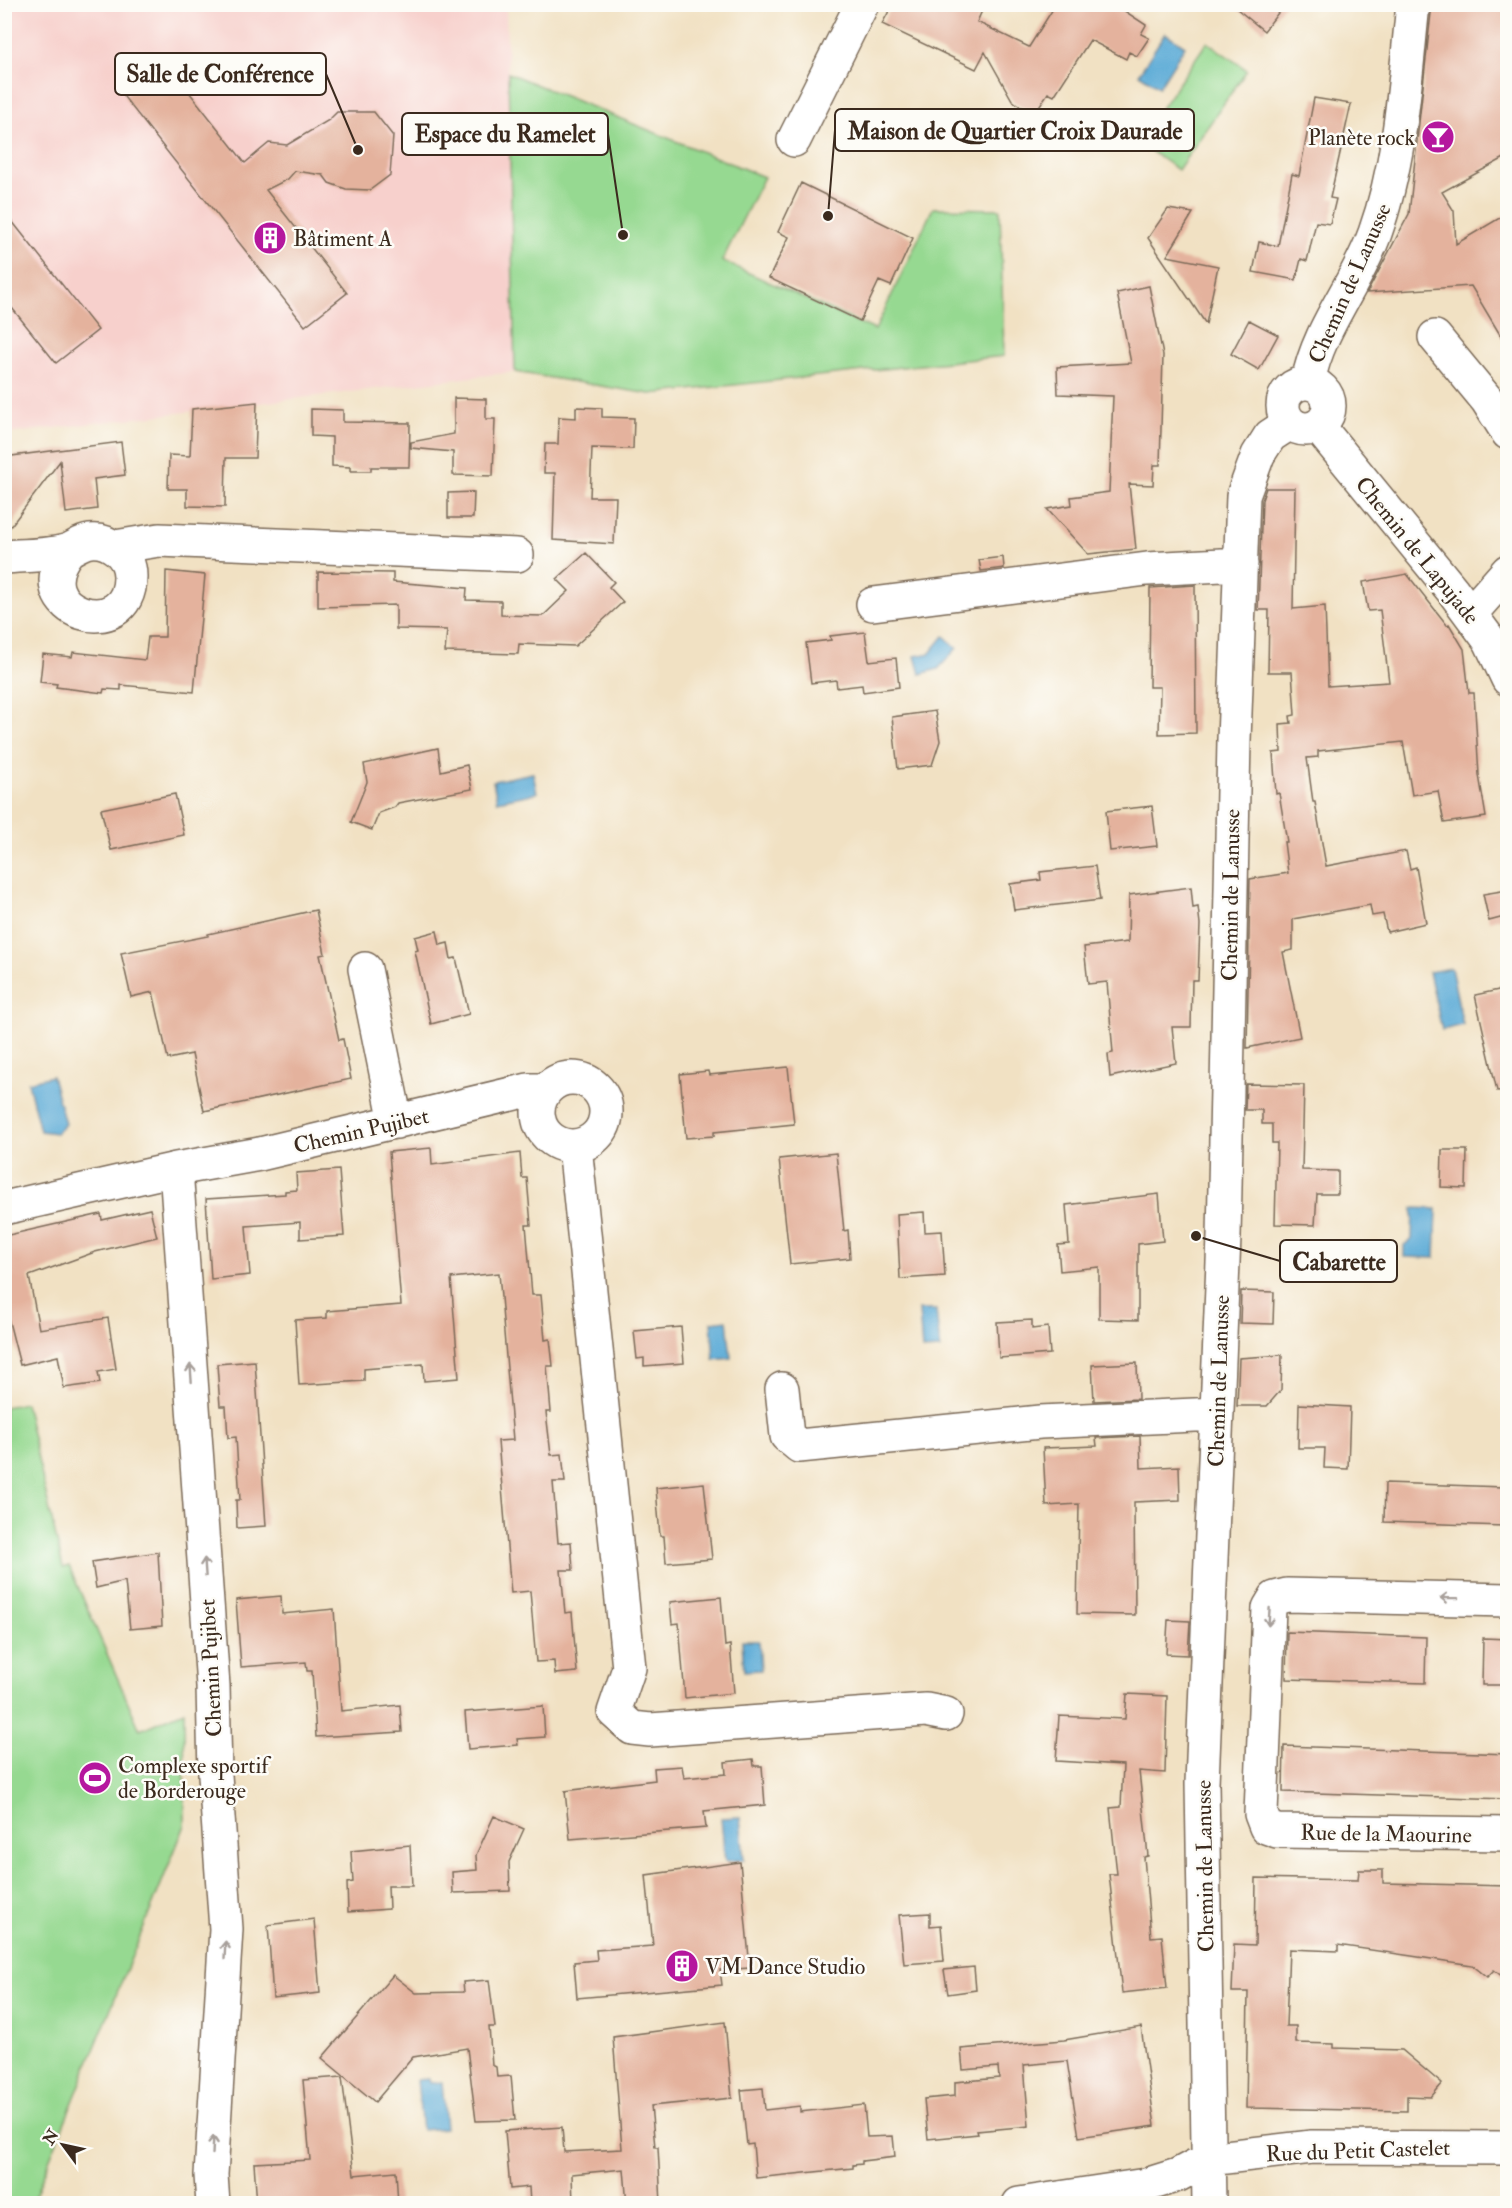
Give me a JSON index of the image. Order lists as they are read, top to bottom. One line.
{"streets":{"street":["Chemin de Lanusse","Chemin de Lapujade","Chemin Pujibet","Rue de la Maourine","Rue du Petit Castelet"]},"crossings":[["Chemin de Lanusse","Chemin de Lapujade"],["Chemin de Lanusse","Rue du Petit Castelet"]],"one_way":["Chemin Pujibet"],"places":{"bar":["Planète rock"],"other":["Salle de Conférence","Maison de Quartier Croix Daurade","Espace du Ramelet","Cabarette"],"building":["Bâtiment A","VM Dance Studio"],"sports":["Complexe sportif de Borderouge"]},"north":"top left"}
